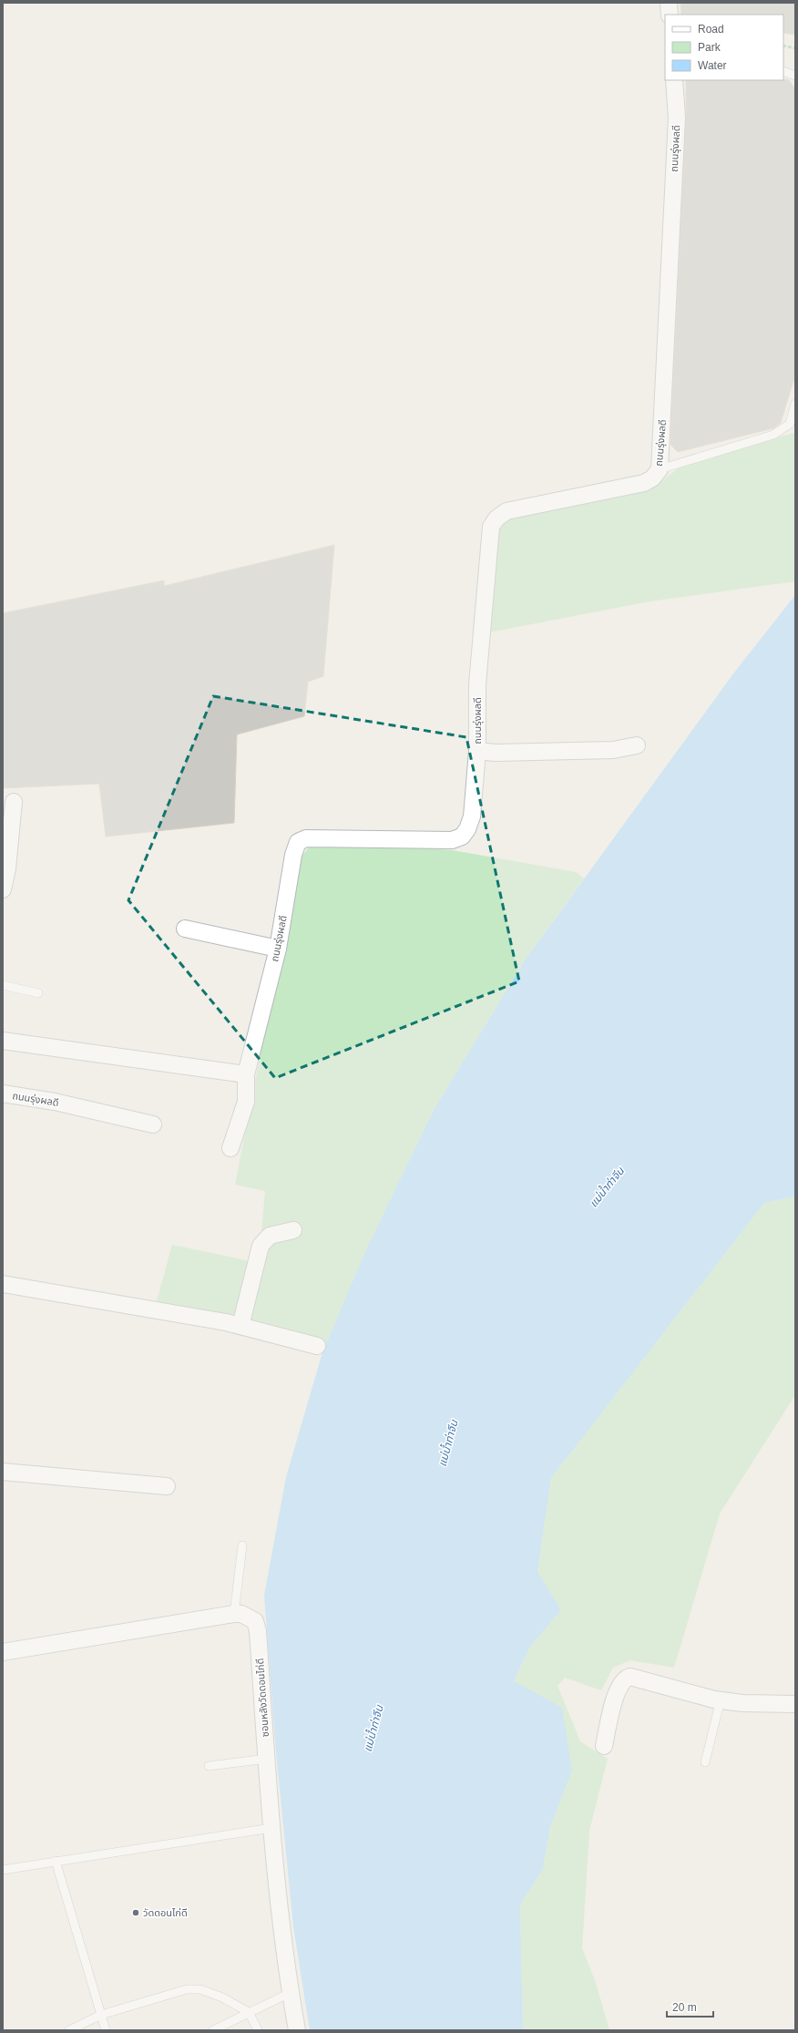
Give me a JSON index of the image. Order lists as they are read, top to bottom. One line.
{"streets":{"street":["ถนนรุ่งผลดี","ซอนหลังวัดดอนไก่ดี"]},"water":["แม่น้ำท่าจีน"],"places":["วัดดอนไก่ดี"],"legend":["Road","Park","Water"],"scale_bar":"20 m"}
